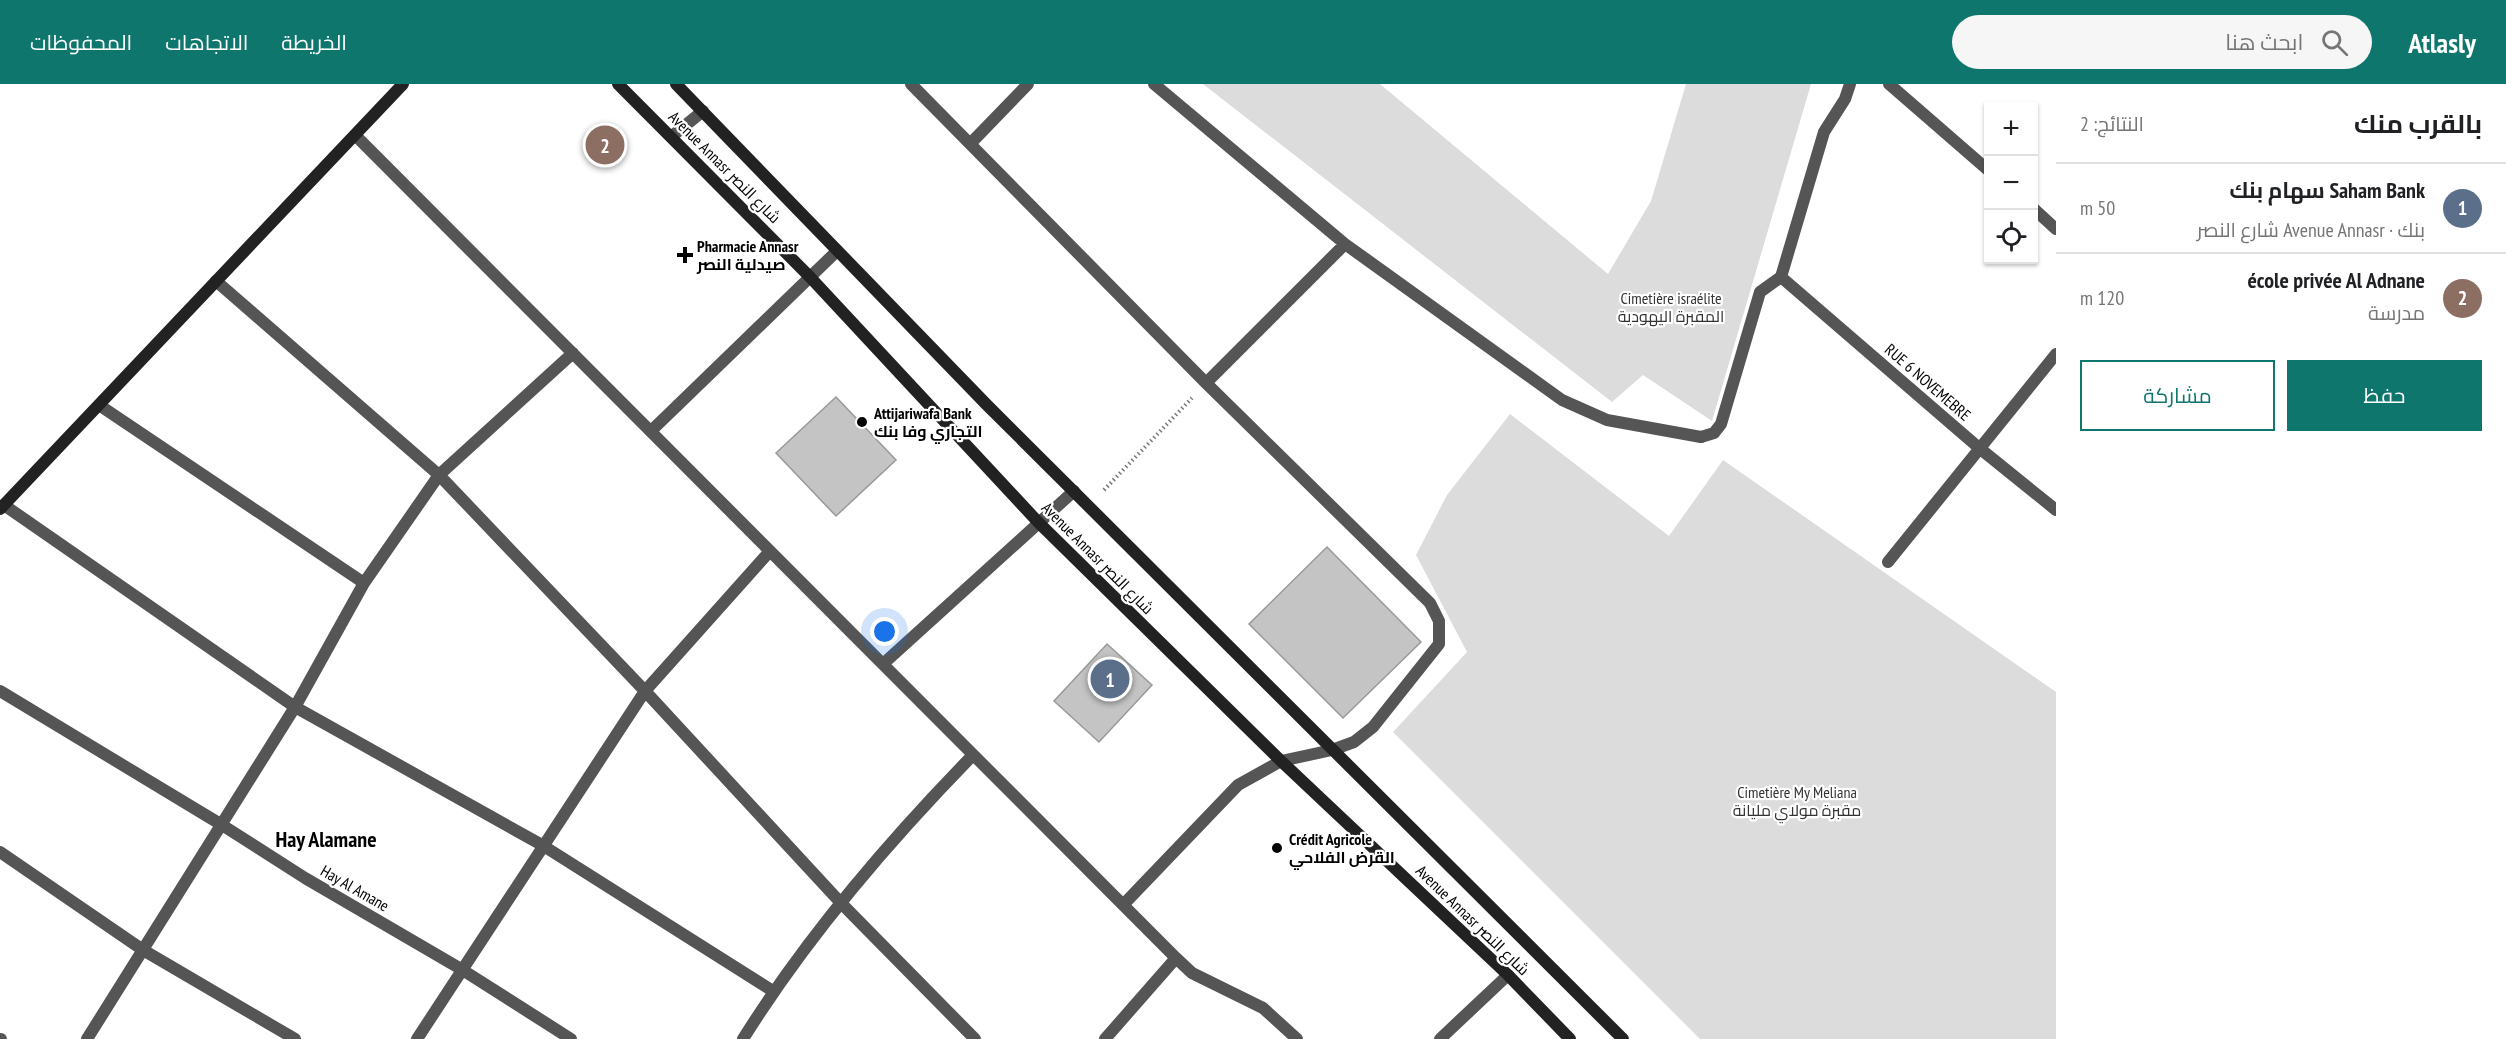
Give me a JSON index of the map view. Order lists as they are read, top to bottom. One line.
{"streets":{"main road":["Avenue Annasr شارع النصر"],"street":["RUE 6 NOVEMEBRE","Hay Al Amane"]},"districts":["Hay Alamane"],"parks":["Cimetière israélite المقبرة اليهودية","Cimetière My Meliana مقبرة مولاي مليانة"],"places":{"health":["Pharmacie Annasr صيدلية النصر"],"other":["Attijariwafa Bank التجاري وفا بنك","Crédit Agricole القرض الفلاحي"]},"page":{"header":"Atlasly","search":"ابحث هنا","nav":["الخريطة","الاتجاهات","المحفوظات"],"heading":["بالقرب منك","النتائج: 2"],"map_buttons":["+","−"],"pins":["2","1"],"list":[{"mark":"1","name":"Saham Bank سهام بنك","note":"بنك · Avenue Annasr شارع النصر","value":"50 m"},{"mark":"2","name":"école privée Al Adnane","note":"مدرسة","value":"120 m"}],"buttons":["حفظ","مشاركة"]}}
